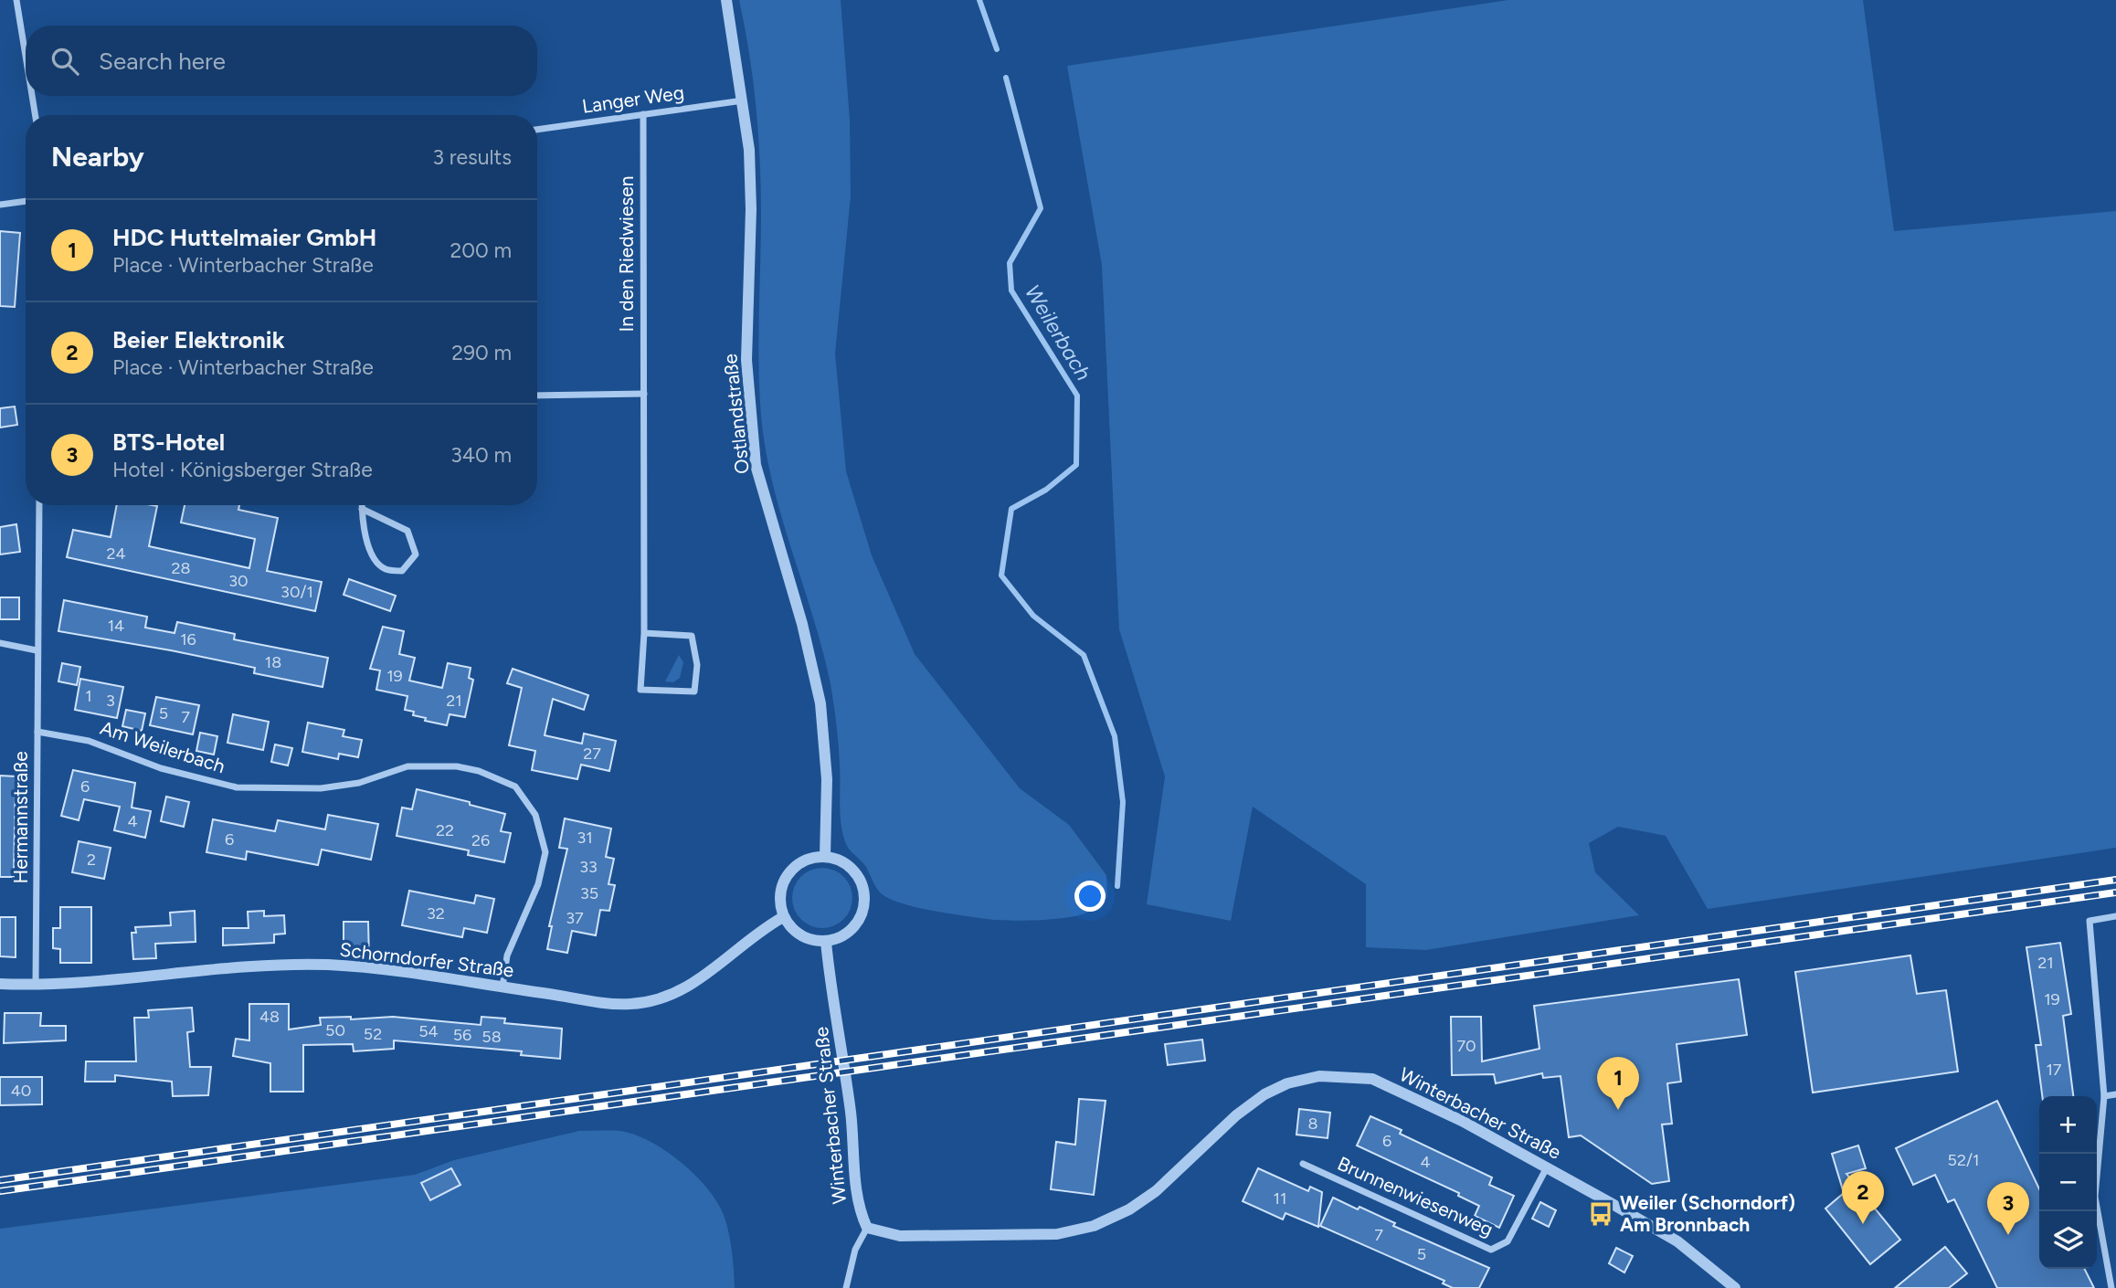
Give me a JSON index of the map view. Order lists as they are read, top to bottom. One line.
{"streets":{"street":["Langer Weg","In den Riedwiesen","Ostlandstraße","Am Weilerbach","Hermannstraße","Schorndorfer Straße","Winterbacher Straße","Brunnenwiesenweg"]},"crossings":[["Langer Weg","In den Riedwiesen"],["Langer Weg","Ostlandstraße"],["Ostlandstraße","Schorndorfer Straße"],["Ostlandstraße","Winterbacher Straße"],["Am Weilerbach","Hermannstraße"],["Am Weilerbach","Schorndorfer Straße"],["Hermannstraße","Schorndorfer Straße"],["Schorndorfer Straße","Winterbacher Straße"],["Winterbacher Straße","Brunnenwiesenweg"]],"water":["Weilerbach"],"places":{"bus stop":["Weiler (Schorndorf) Am Bronnbach"]},"house_numbers":["24","28","30","30/1","14","16","18","19","1","3","21","5","7","27","6","4","22","31","6","26","2","33","35","32","37","21","19","48","50","54","52","56","58","70","17","40","8","6","52/1","4","11","7","5"],"page":{"search":"Search here","heading":["Nearby","3 results"],"list":[{"mark":"1","name":"HDC Huttelmaier GmbH","note":"Place · Winterbacher Straße","value":"200 m"},{"mark":"2","name":"Beier Elektronik","note":"Place · Winterbacher Straße","value":"290 m"},{"mark":"3","name":"BTS-Hotel","note":"Hotel · Königsberger Straße","value":"340 m"}],"pins":["1","2","3"],"map_buttons":["+","−"]}}
